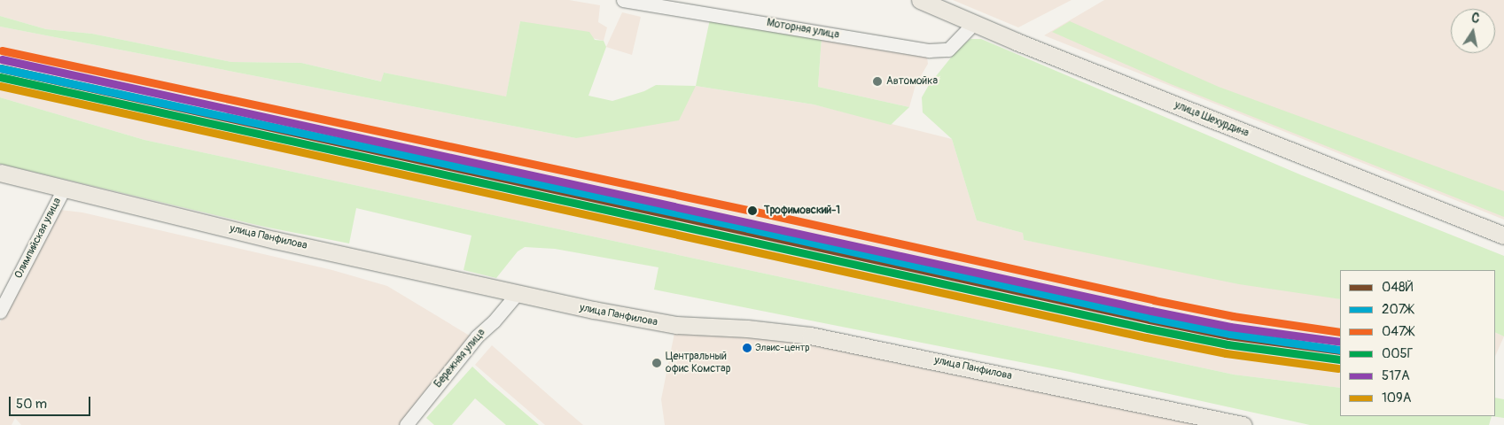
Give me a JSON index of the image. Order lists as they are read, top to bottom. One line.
{"streets":{"main road":["улица Шехурдина","улица Панфилова"],"street":["Моторная улица","Олимпийская улица","Бережная улица"]},"crossings":[["Моторная улица","улица Шехурдина"],["улица Панфилова","Олимпийская улица"],["улица Панфилова","Бережная улица"]],"places":["Автомойка","Трофимовский-1","Элвис-центр","Центральный офис Комстар"],"lines":["transit line 047Ж","transit line 517А","transit line 048Й","transit line 207Ж","transit line 005Г","transit line 109А"],"legend":["048Й","207Ж","047Ж","005Г","517А","109А"],"scale_bar":"50 m","north":"top"}
